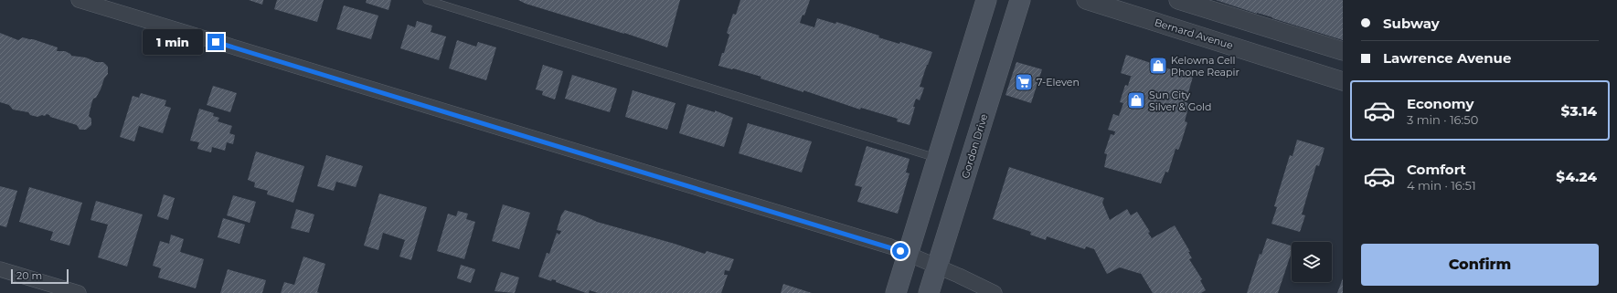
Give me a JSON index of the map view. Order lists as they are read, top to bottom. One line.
{"streets":{"main road":["Gordon Drive"],"street":["Bernard Avenue"]},"places":{"shop":["Kelowna Cell Phone Reapir","Sun City Silver & Gold"],"supermarket":["7-Eleven"]},"scale_bar":"20 m","page":{"banner":["Subway","Lawrence Avenue"],"bubble":"1 min","list":[{"name":"Economy","note":"3 min · 16:50","value":"$3.14"},{"name":"Comfort","note":"4 min · 16:51","value":"$4.24"}],"buttons":"Confirm","scale":"20 m"}}
